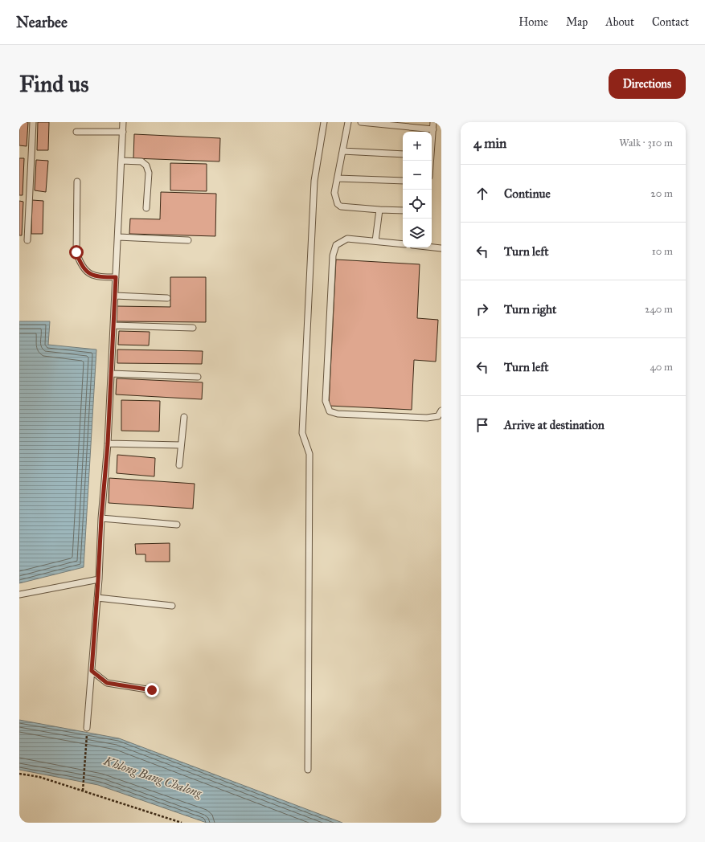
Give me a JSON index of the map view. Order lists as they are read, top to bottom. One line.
{"water":["Khlong Bang Chalong"],"page":{"header":"Nearbee","nav":["Home","Map","About","Contact"],"buttons":"Directions","title":"Find us","heading":["4 min","Walk · 310 m"],"map_buttons":["+","−"],"list":[["Continue","20 m"],["Turn left","10 m"],["Turn right","240 m"],["Turn left","40 m"],"Arrive at destination"]}}
